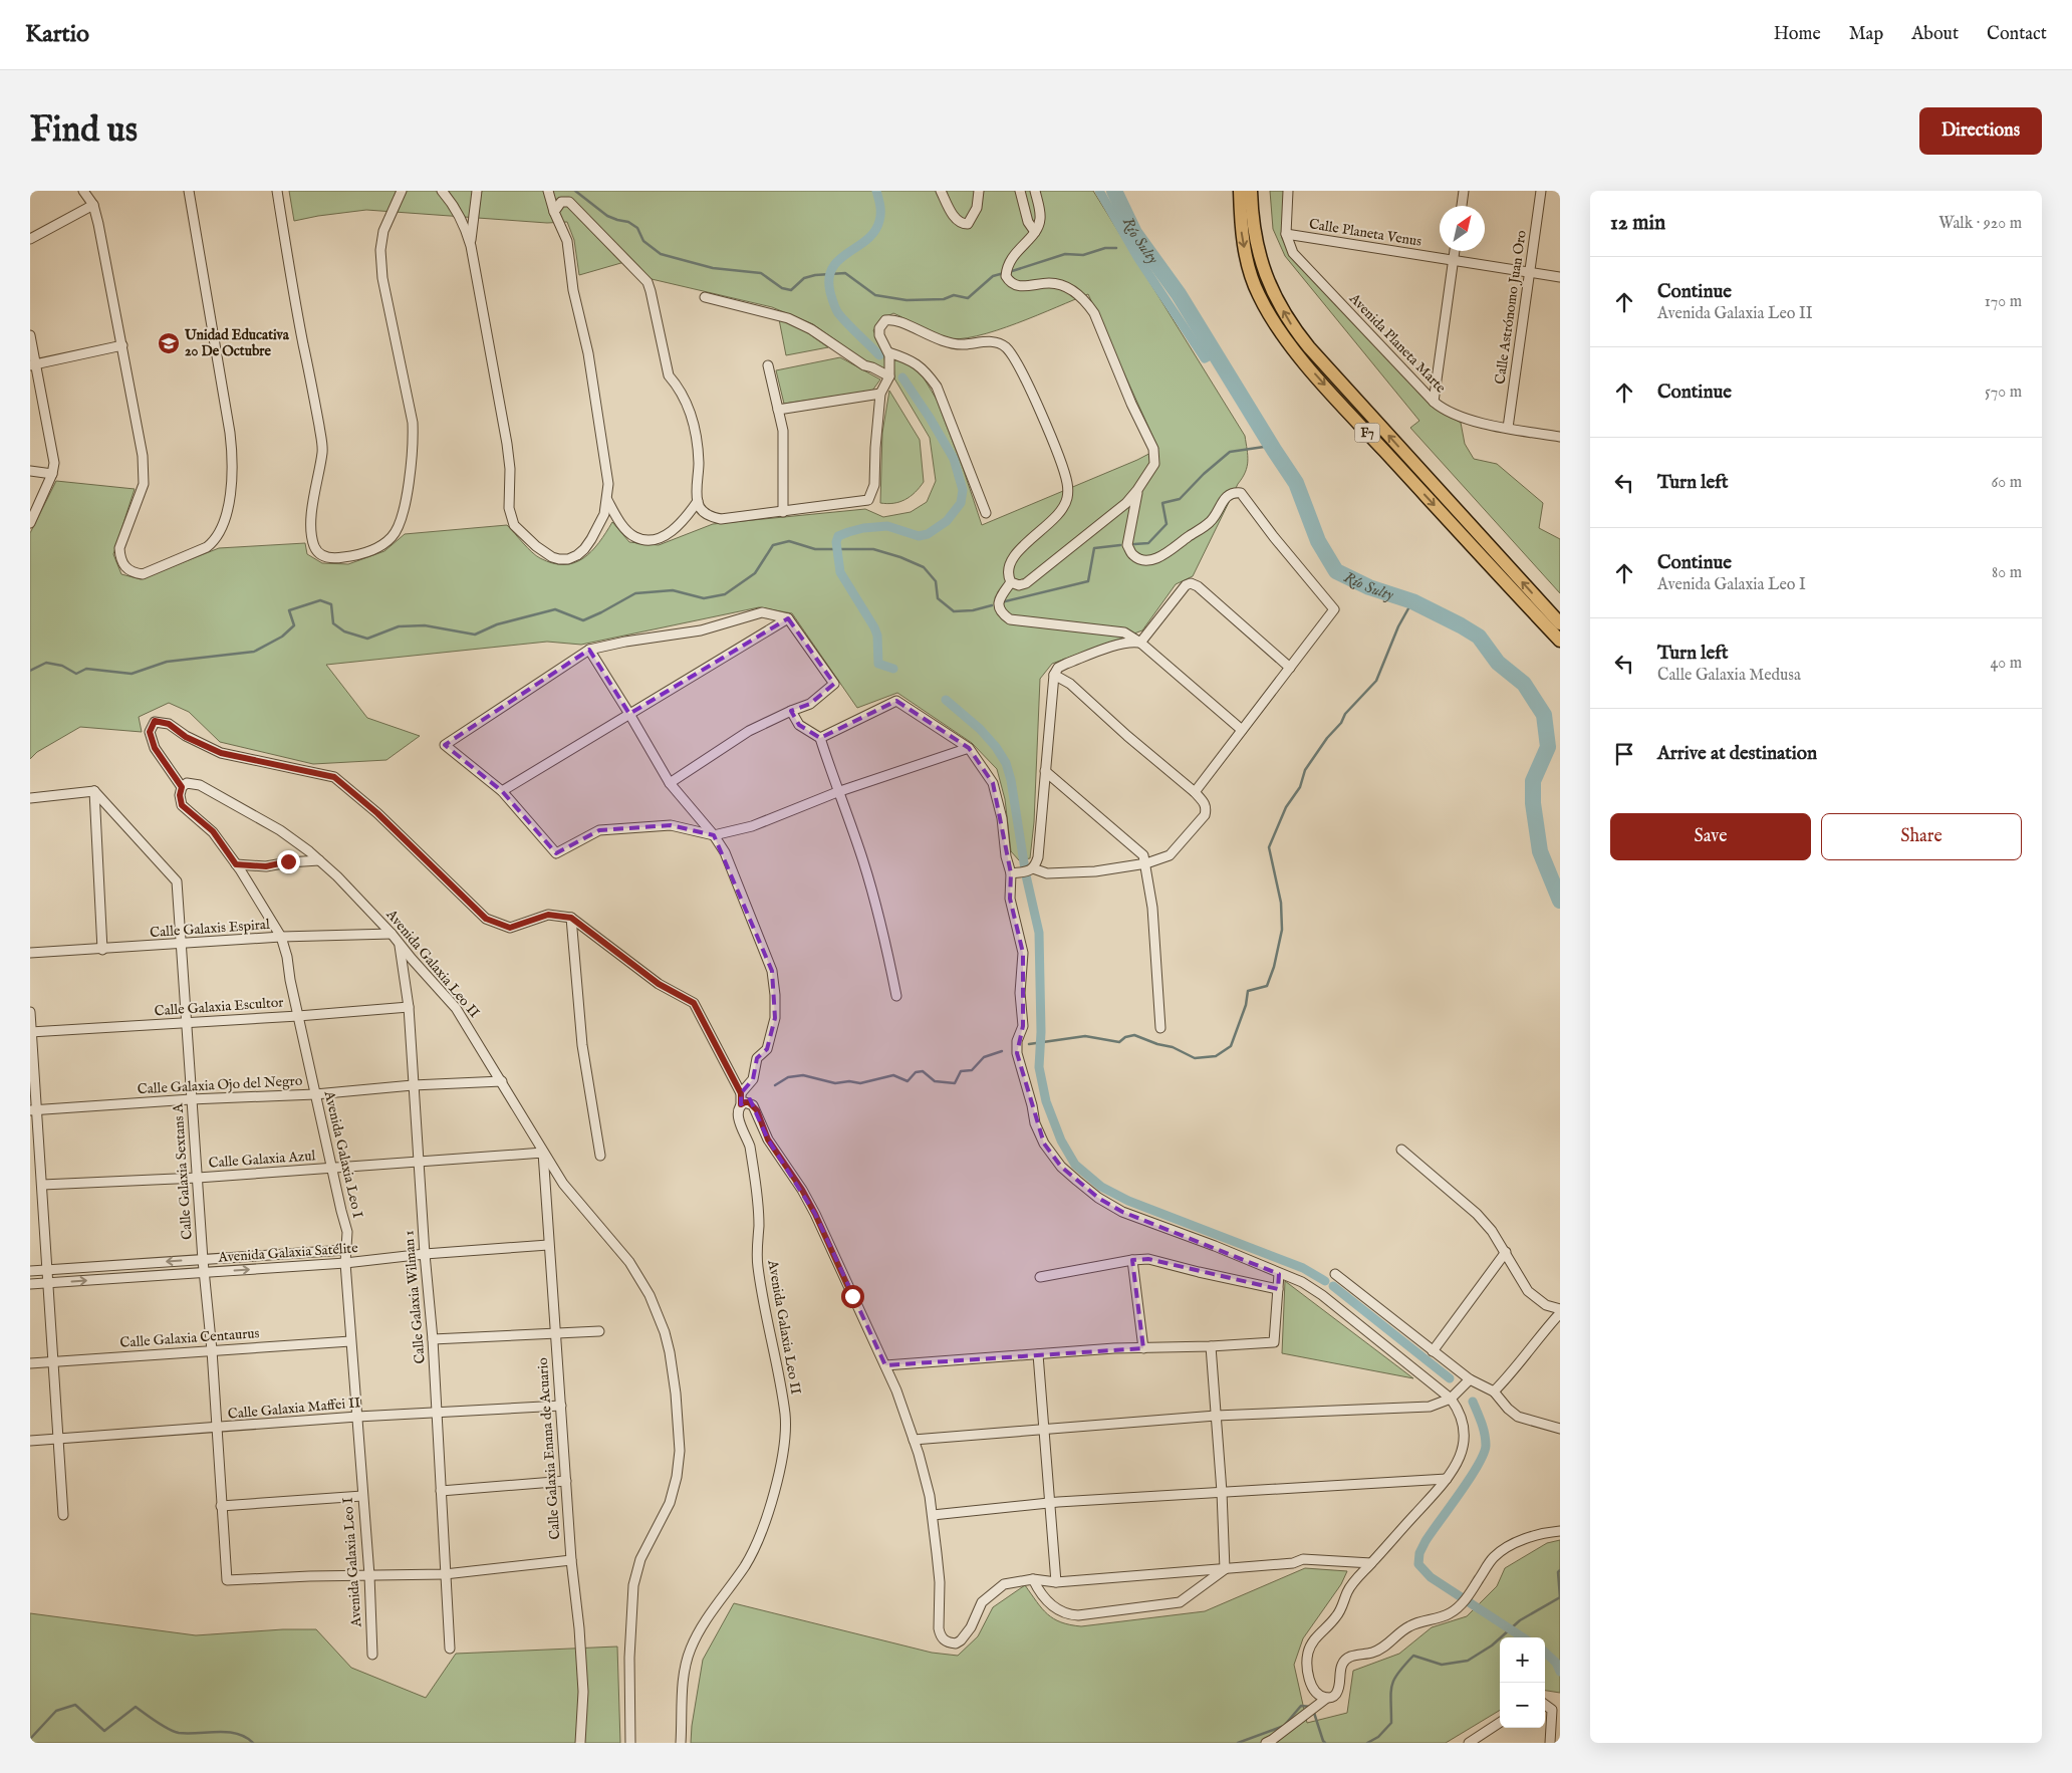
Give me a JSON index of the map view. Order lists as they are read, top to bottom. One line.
{"streets":{"highway":["F7"],"street":["Calle Planeta Venus","Calle Astrónomo Juan Oro","Avenida Planeta Marte","Calle Galaxis Espiral","Avenida Galaxia Leo II","Calle Galaxia Escultor","Calle Galaxia Ojo del Negro","Avenida Galaxia Leo I","Calle Galaxia Azul","Calle Galaxia Sextans A","Avenida Galaxia Satélite","Calle Galaxia Wilman 1","Calle Galaxia Centaurus","Calle Galaxia Maffei II","Calle Galaxia Enana de Acuario"]},"crossings":[["Calle Planeta Venus","Calle Astrónomo Juan Oro"],["Calle Planeta Venus","Avenida Planeta Marte"],["Calle Astrónomo Juan Oro","Avenida Planeta Marte"],["Calle Galaxis Espiral","Avenida Galaxia Leo II"],["Calle Galaxis Espiral","Avenida Galaxia Leo I"],["Calle Galaxis Espiral","Calle Galaxia Sextans A"],["Avenida Galaxia Leo II","Calle Galaxia Ojo del Negro"],["Avenida Galaxia Leo II","Avenida Galaxia Leo I"],["Avenida Galaxia Leo II","Calle Galaxia Azul"],["Avenida Galaxia Leo II","Calle Galaxia Wilman 1"],["Avenida Galaxia Leo II","Calle Galaxia Enana de Acuario"],["Calle Galaxia Escultor","Avenida Galaxia Leo I"],["Calle Galaxia Escultor","Calle Galaxia Sextans A"],["Calle Galaxia Escultor","Calle Galaxia Wilman 1"],["Calle Galaxia Ojo del Negro","Avenida Galaxia Leo I"],["Calle Galaxia Ojo del Negro","Calle Galaxia Sextans A"],["Calle Galaxia Ojo del Negro","Calle Galaxia Wilman 1"],["Avenida Galaxia Leo I","Calle Galaxia Azul"],["Avenida Galaxia Leo I","Calle Galaxia Sextans A"],["Avenida Galaxia Leo I","Avenida Galaxia Satélite"],["Avenida Galaxia Leo I","Calle Galaxia Centaurus"],["Avenida Galaxia Leo I","Calle Galaxia Maffei II"],["Calle Galaxia Azul","Calle Galaxia Sextans A"],["Calle Galaxia Azul","Calle Galaxia Wilman 1"],["Calle Galaxia Azul","Calle Galaxia Enana de Acuario"],["Calle Galaxia Sextans A","Avenida Galaxia Satélite"],["Calle Galaxia Sextans A","Calle Galaxia Centaurus"],["Calle Galaxia Sextans A","Calle Galaxia Maffei II"],["Avenida Galaxia Satélite","Calle Galaxia Wilman 1"],["Avenida Galaxia Satélite","Calle Galaxia Enana de Acuario"],["Calle Galaxia Wilman 1","Calle Galaxia Maffei II"],["Calle Galaxia Maffei II","Calle Galaxia Enana de Acuario"]],"water":["Río Sulty"],"places":{"school or university":["Unidad Educativa 20 De Octubre"]},"north":"top right","page":{"header":"Kartio","nav":["Home","Map","About","Contact"],"buttons":["Directions",["Save","Share"]],"title":"Find us","heading":["12 min","Walk · 920 m"],"list":[["Continue","Avenida Galaxia Leo II","170 m"],["Continue","570 m"],["Turn left","60 m"],["Continue","Avenida Galaxia Leo I","80 m"],["Turn left","Calle Galaxia Medusa","40 m"],"Arrive at destination"],"map_buttons":["+","−"]}}
